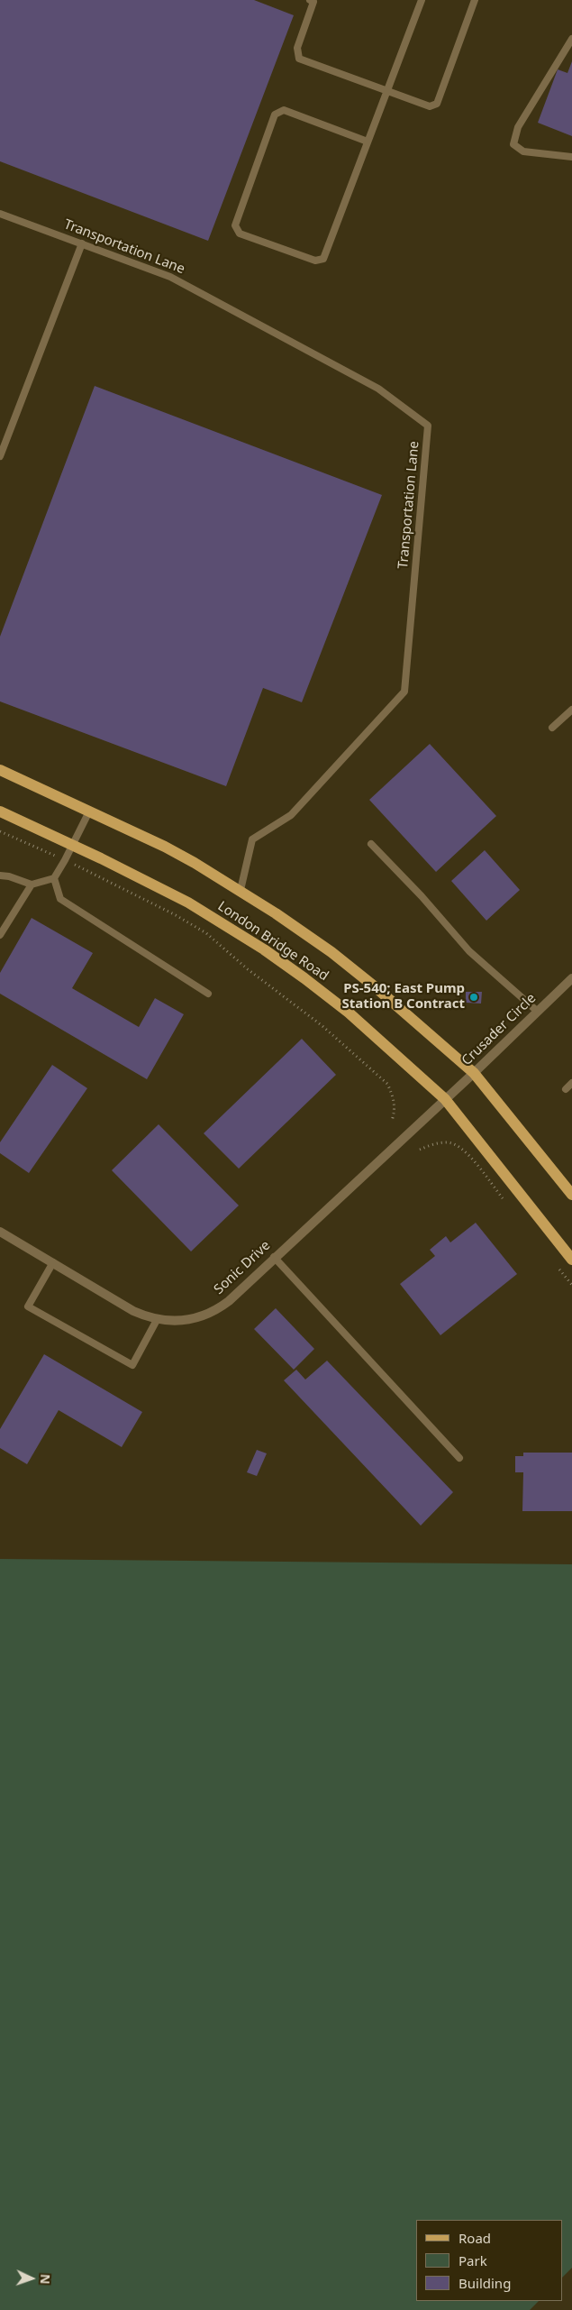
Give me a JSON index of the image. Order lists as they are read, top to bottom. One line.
{"streets":{"main road":["London Bridge Road"],"street":["Crusader Circle","Sonic Drive"],"lane":["Transportation Lane"]},"crossings":[["Transportation Lane","London Bridge Road"],["London Bridge Road","Crusader Circle"],["London Bridge Road","Sonic Drive"],["Crusader Circle","Sonic Drive"]],"places":["PS-540; East Pump Station B Contract"],"legend":["Road","Park","Building"],"north":"right"}
